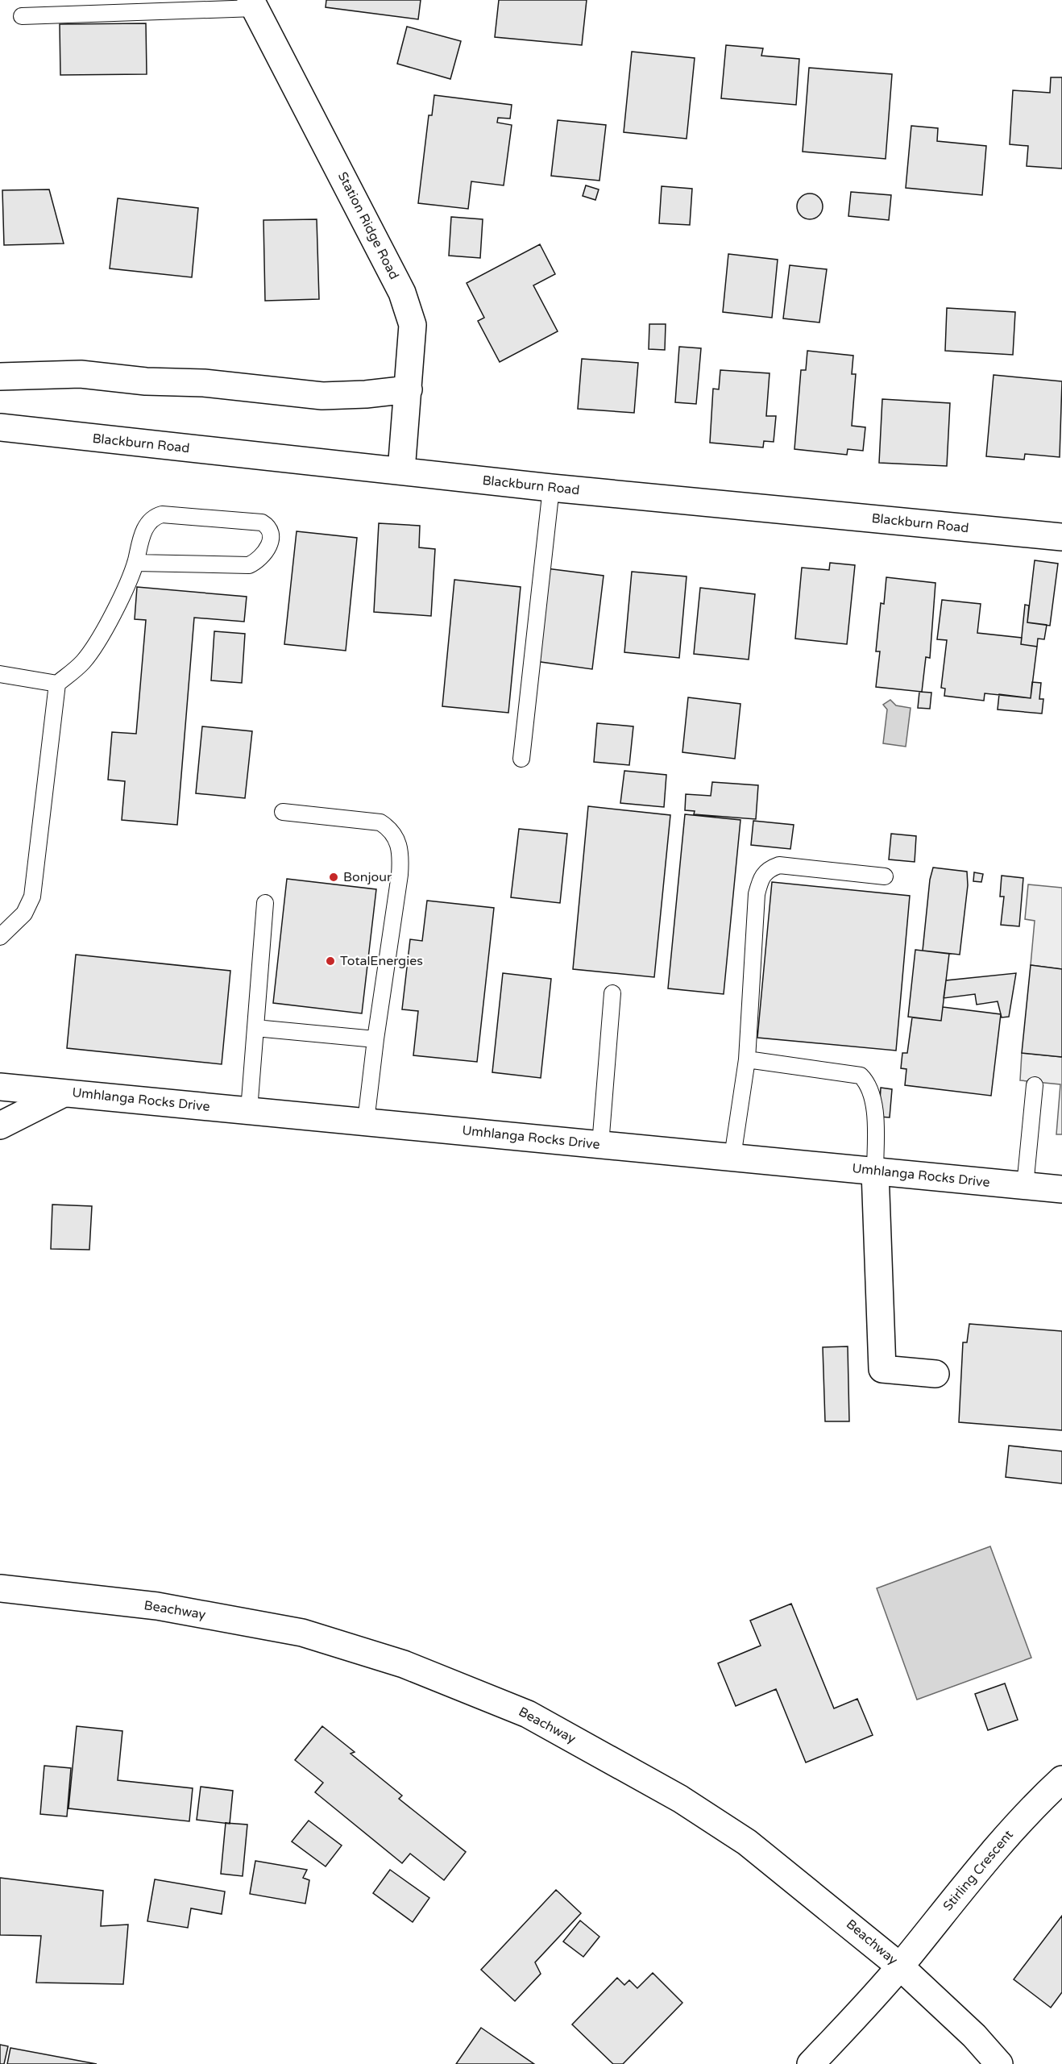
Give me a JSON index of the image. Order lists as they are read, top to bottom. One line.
{"streets":{"street":["Station Ridge Road","Blackburn Road","Umhlanga Rocks Drive","Beachway","Stirling Crescent"]},"crossings":[["Station Ridge Road","Blackburn Road"],["Beachway","Stirling Crescent"]],"places":["Bonjour","TotalEnergies"]}
